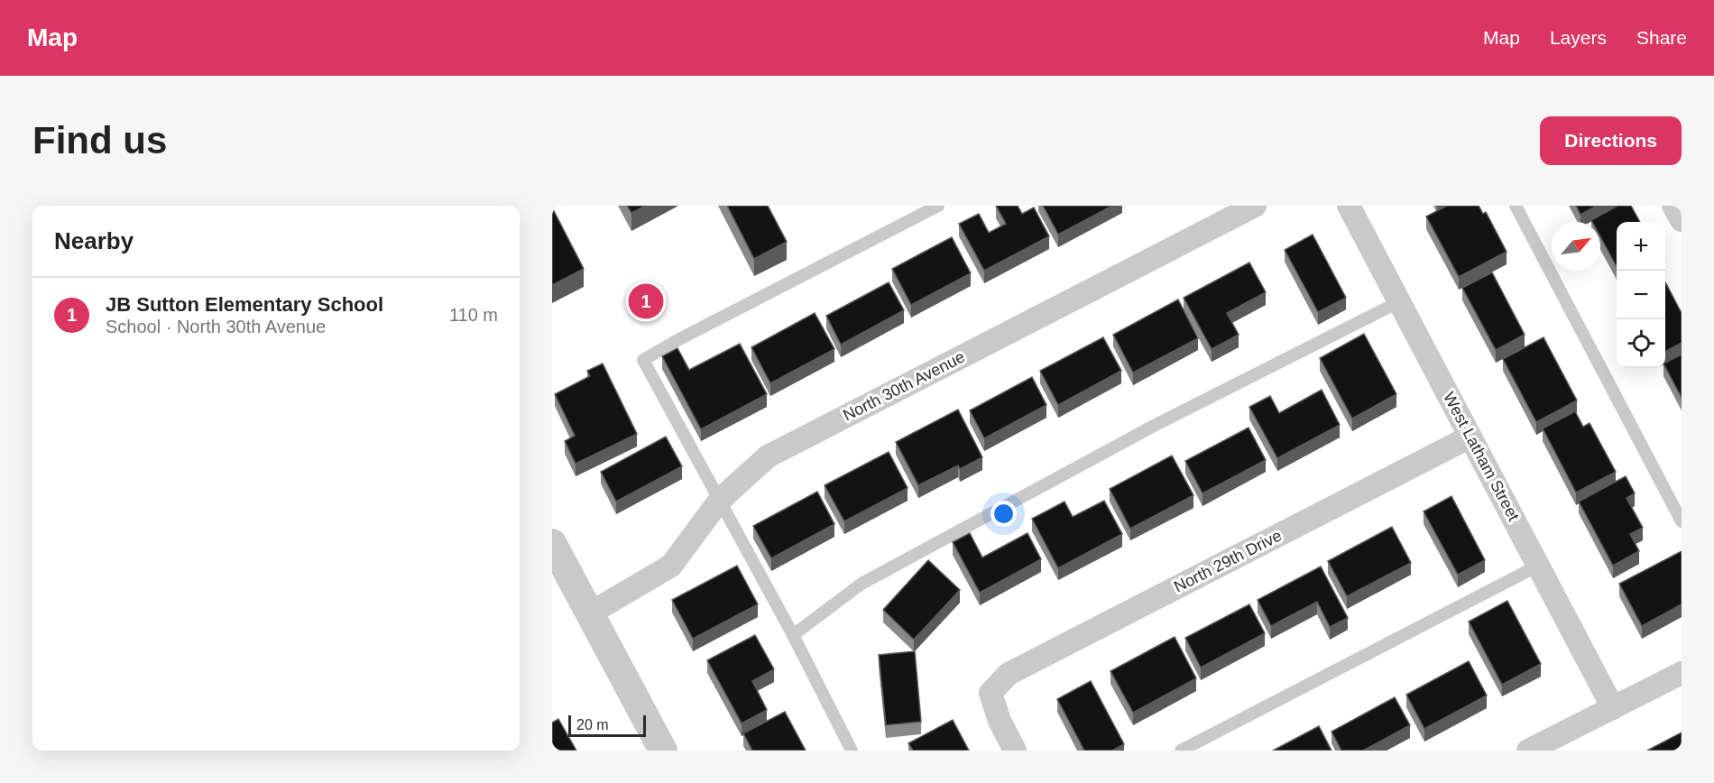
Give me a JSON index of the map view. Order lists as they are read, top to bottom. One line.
{"streets":{"street":["North 30th Avenue","West Latham Street","North 29th Drive"]},"crossings":[["West Latham Street","North 29th Drive"]],"scale_bar":"20 m","north":"top right","page":{"header":"Map","nav":["Map","Layers","Share"],"buttons":"Directions","title":"Find us","heading":"Nearby","map_buttons":["+","−"],"list":[{"mark":"1","name":"JB Sutton Elementary School","note":"School · North 30th Avenue","value":"110 m"}],"pins":"1","scale":"20 m"}}
